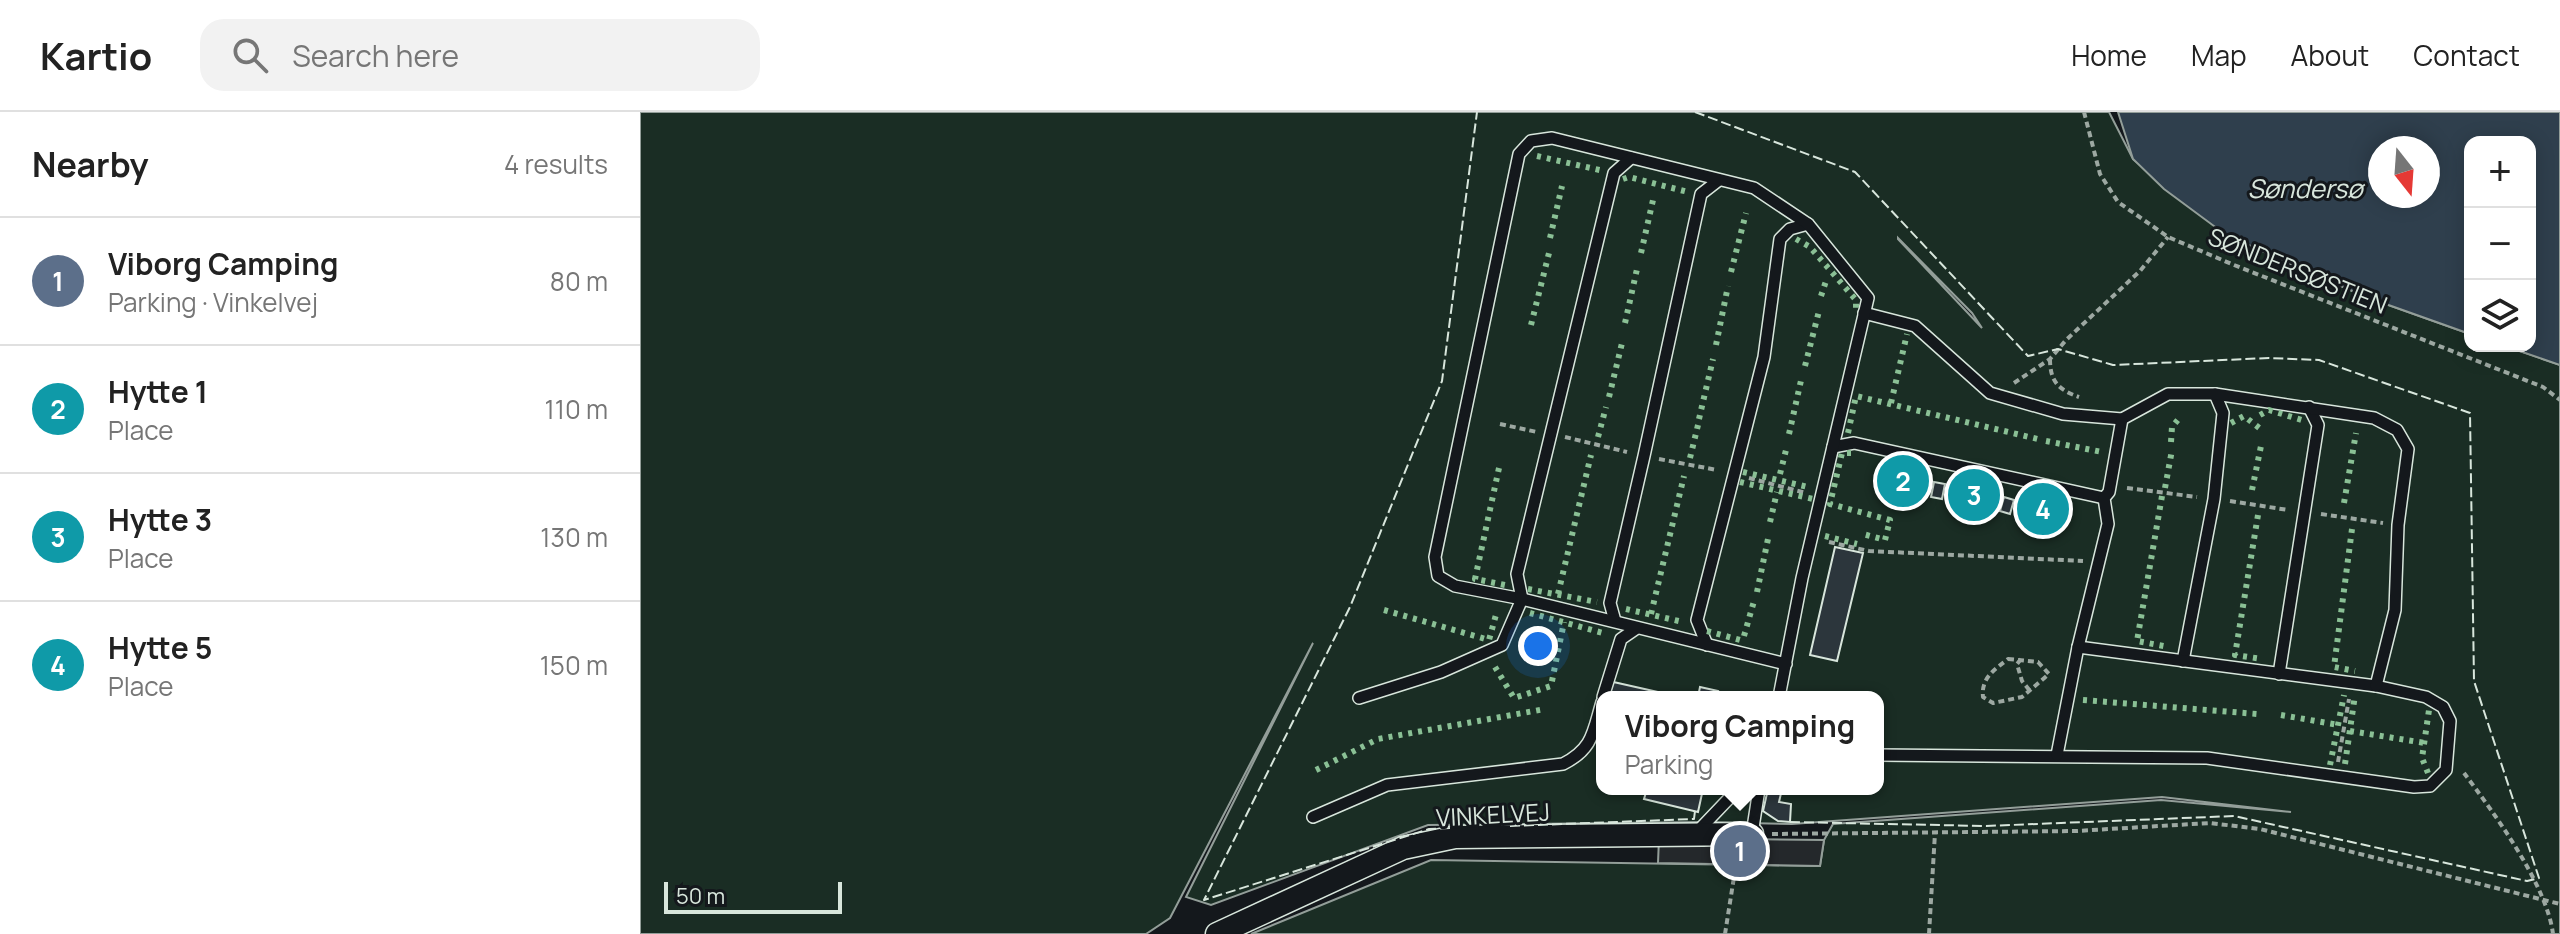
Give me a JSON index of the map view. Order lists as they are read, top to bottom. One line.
{"streets":{"street":["VINKELVEJ"],"path":["SØNDERSØSTIEN"]},"water":["Søndersø"],"scale_bar":"50 m","north":"bottom","page":{"header":"Kartio","search":"Search here","nav":["Home","Map","About","Contact"],"heading":["Nearby","4 results"],"map_buttons":["+","−"],"list":[{"mark":"1","name":"Viborg Camping","note":"Parking · Vinkelvej","value":"80 m"},{"mark":"2","name":"Hytte 1","note":"Place","value":"110 m"},{"mark":"3","name":"Hytte 3","note":"Place","value":"130 m"},{"mark":"4","name":"Hytte 5","note":"Place","value":"150 m"}],"pins":["2","3","4","1"],"popup":["Viborg Camping","Parking"],"scale":"50 m"}}
